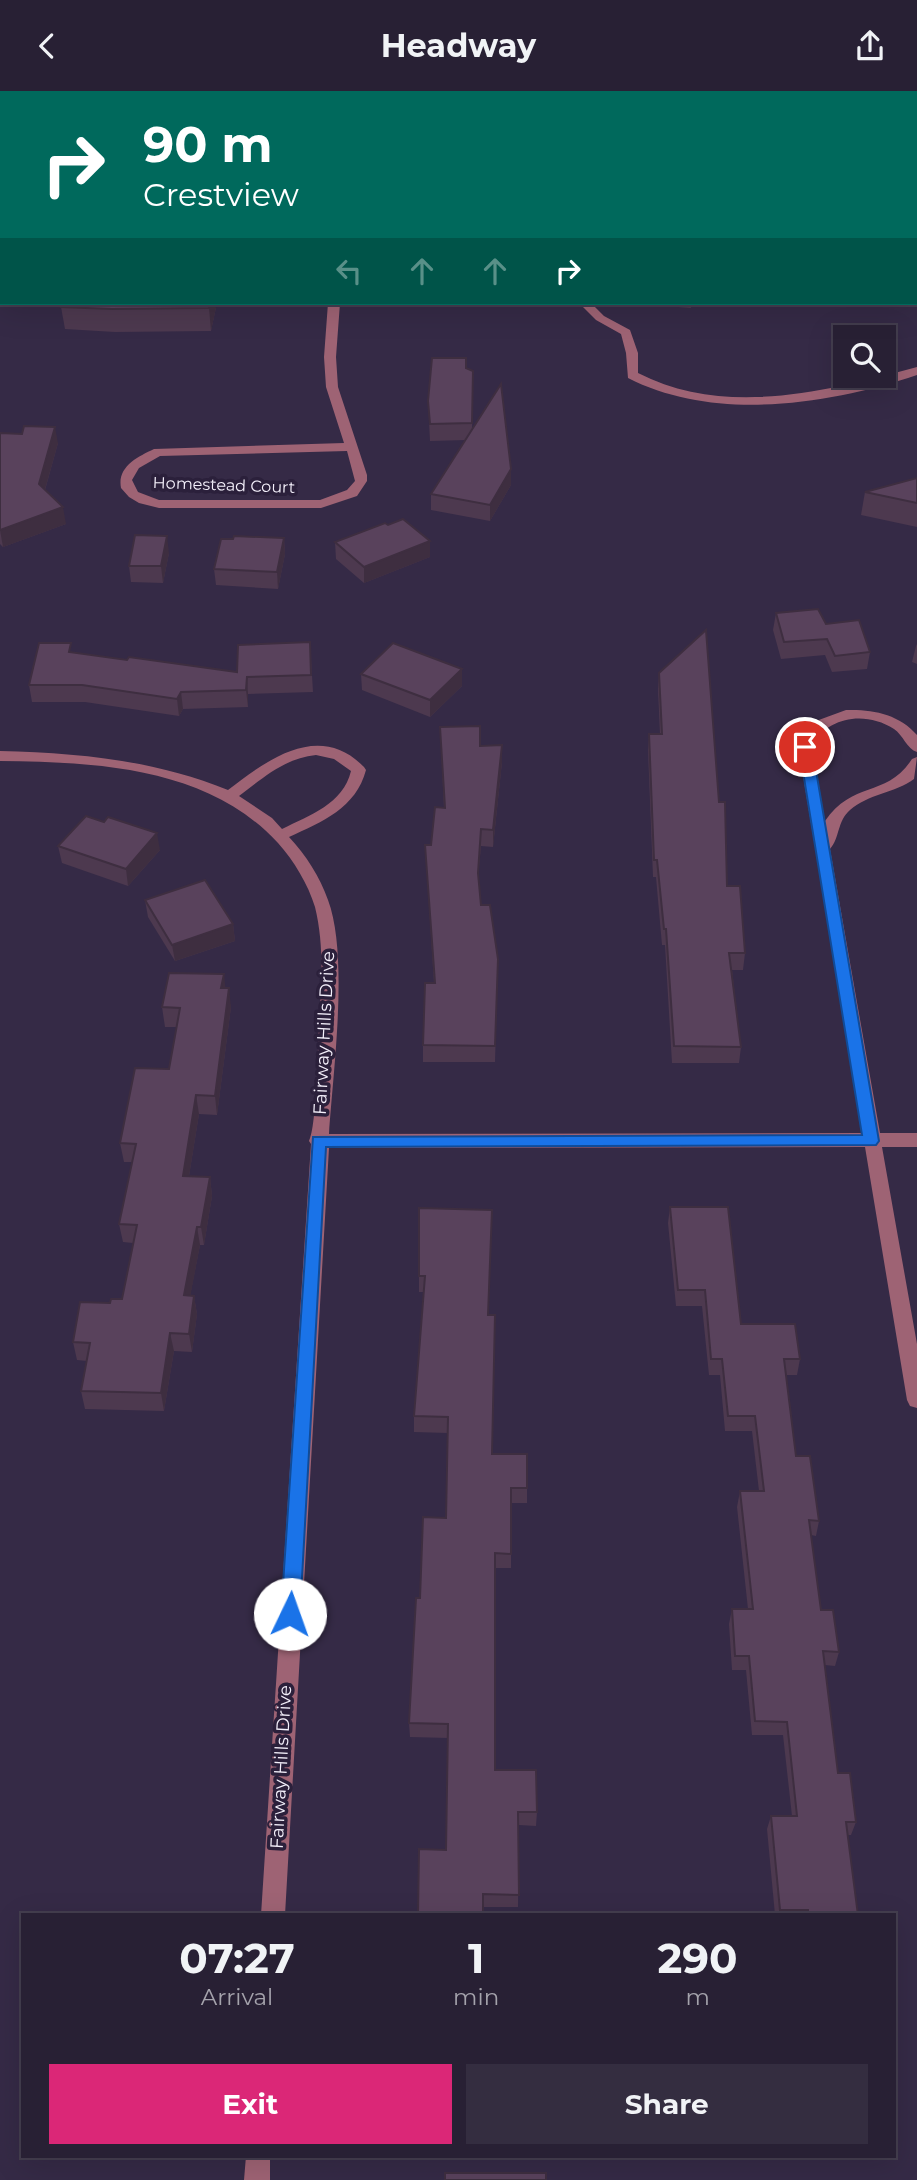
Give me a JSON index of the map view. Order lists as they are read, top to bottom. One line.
{"streets":{"street":["Homestead Court","Fairway Hills Drive"]},"page":{"header":"Headway","turn":["90 m","Crestview"],"eta":["07:27","Arrival","1","min","290","m"],"buttons":["Exit","Share"]}}
